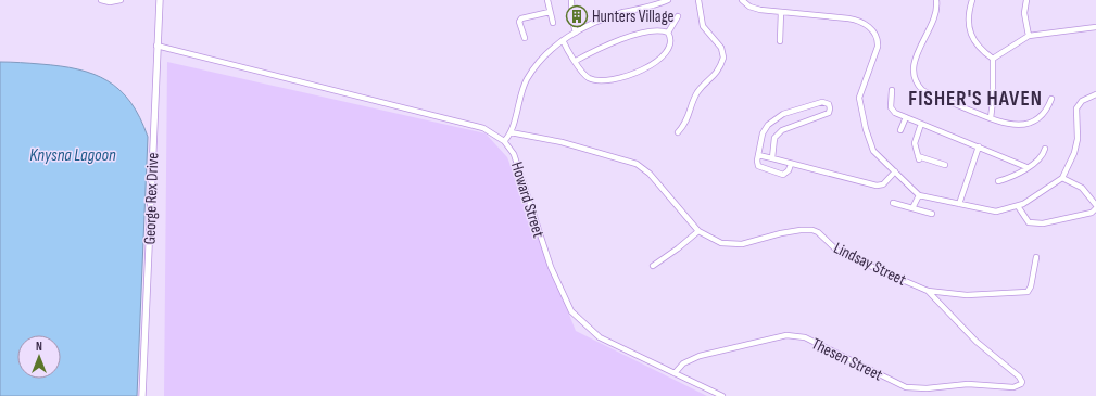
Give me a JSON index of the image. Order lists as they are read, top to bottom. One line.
{"streets":{"street":["George Rex Drive","Howard Street","Lindsay Street","Thesen Street"]},"crossings":[["George Rex Drive","Howard Street"],["Howard Street","Thesen Street"],["Lindsay Street","Thesen Street"]],"districts":["FISHER'S HAVEN"],"water":["Knysna Lagoon"],"places":{"building":["Hunters Village"]},"north":"top"}
